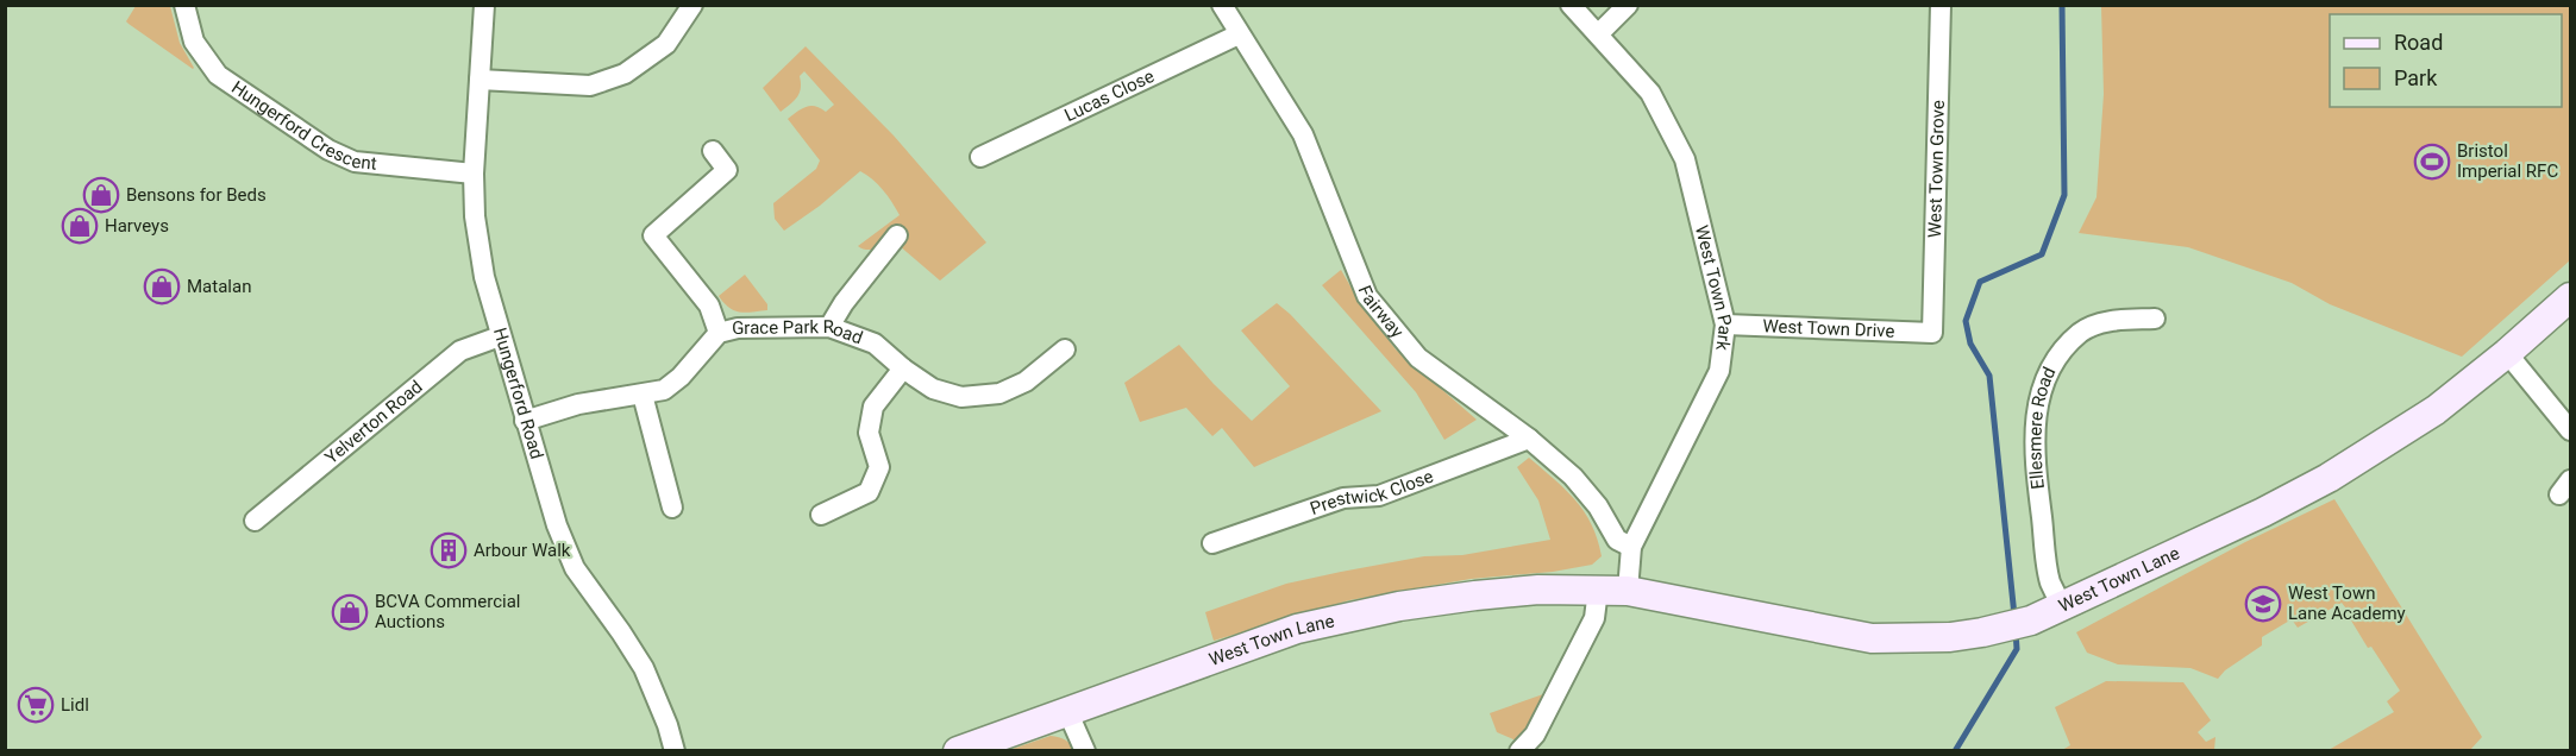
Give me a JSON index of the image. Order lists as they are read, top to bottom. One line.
{"streets":{"main road":["West Town Lane"],"street":["Lucas Close","Hungerford Crescent","West Town Grove","West Town Park","Fairway","West Town Drive","Grace Park Road","Hungerford Road","Yelverton Road","Ellesmere Road","Prestwick Close"]},"crossings":[["Lucas Close","Fairway"],["Hungerford Crescent","Hungerford Road"],["West Town Grove","West Town Drive"],["West Town Park","Fairway"],["West Town Park","West Town Drive"],["West Town Park","West Town Lane"],["Fairway","Prestwick Close"],["Grace Park Road","Hungerford Road"],["Hungerford Road","Yelverton Road"],["Ellesmere Road","West Town Lane"]],"places":{"sports":["Bristol Imperial RFC"],"shop":["Bensons for Beds","Harveys","Matalan","BCVA Commercial Auctions"],"building":["Arbour Walk"],"school or university":["West Town Lane Academy"],"supermarket":["Lidl"]},"legend":["Road","Park"]}
